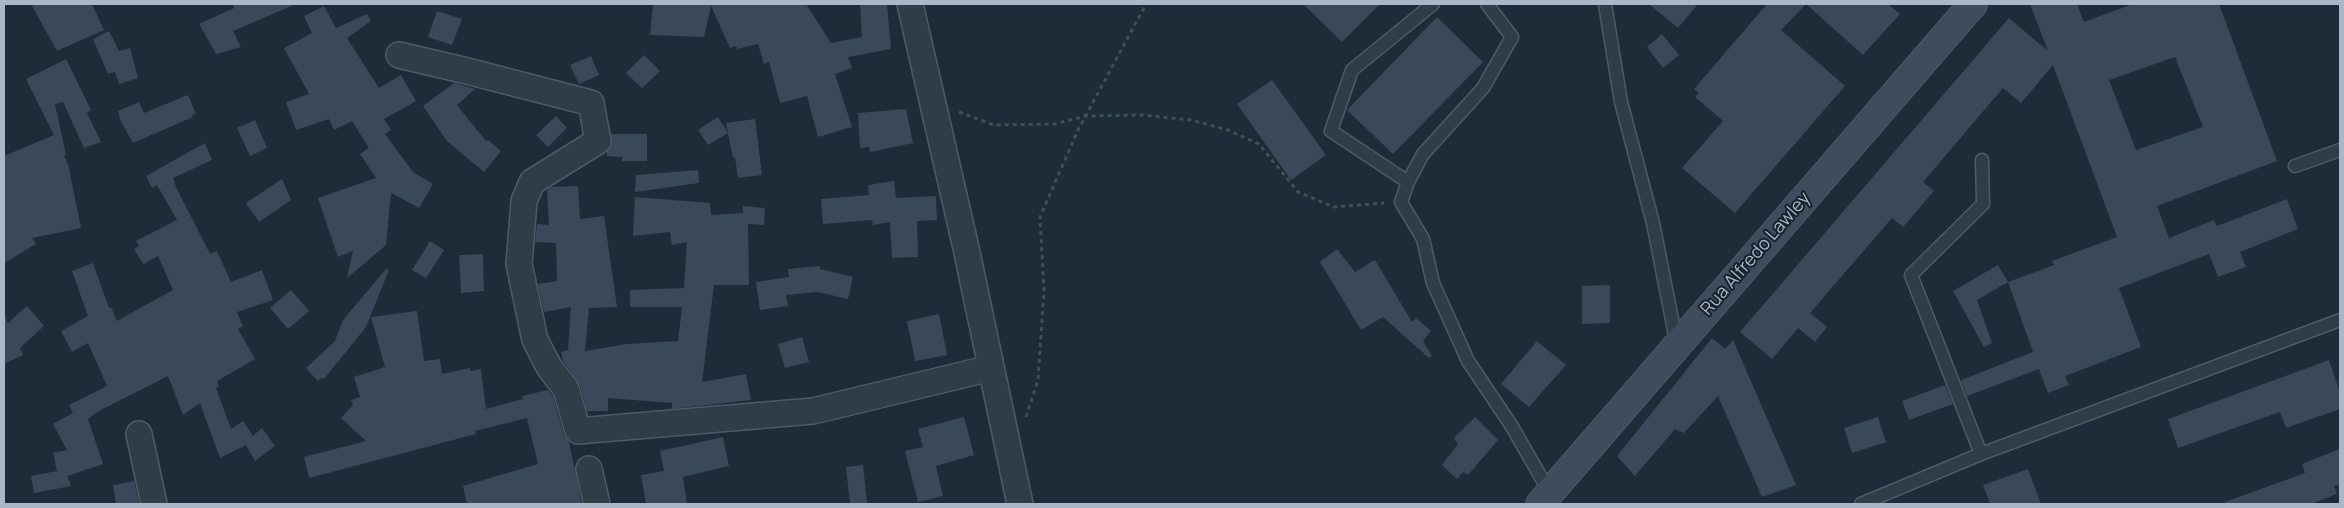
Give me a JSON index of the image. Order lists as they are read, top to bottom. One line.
{"streets":{"main road":["Rua Alfredo Lawley"]}}
